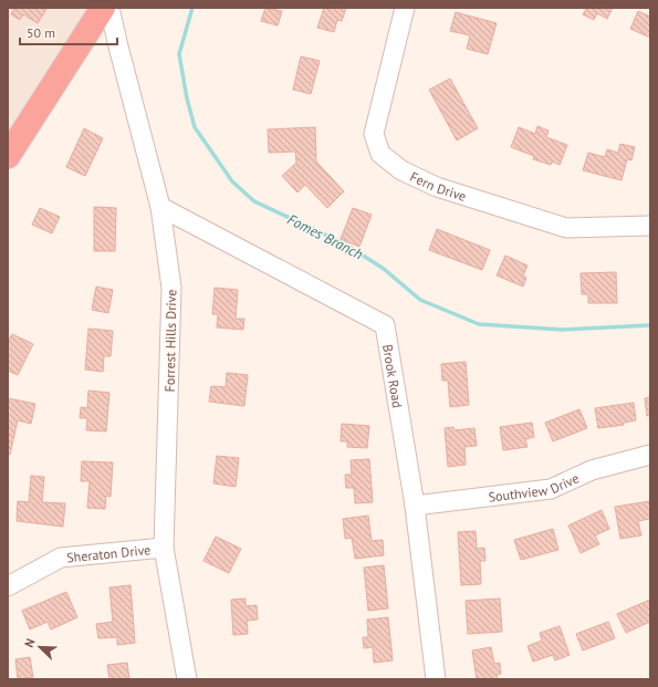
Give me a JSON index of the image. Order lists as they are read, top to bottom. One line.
{"streets":{"street":["Fern Drive","Forrest Hills Drive","Brook Road","Southview Drive","Sheraton Drive"]},"crossings":[["Forrest Hills Drive","Brook Road"],["Forrest Hills Drive","Sheraton Drive"],["Brook Road","Southview Drive"]],"water":["Fomes Branch"],"scale_bar":"50 m","north":"top left"}
